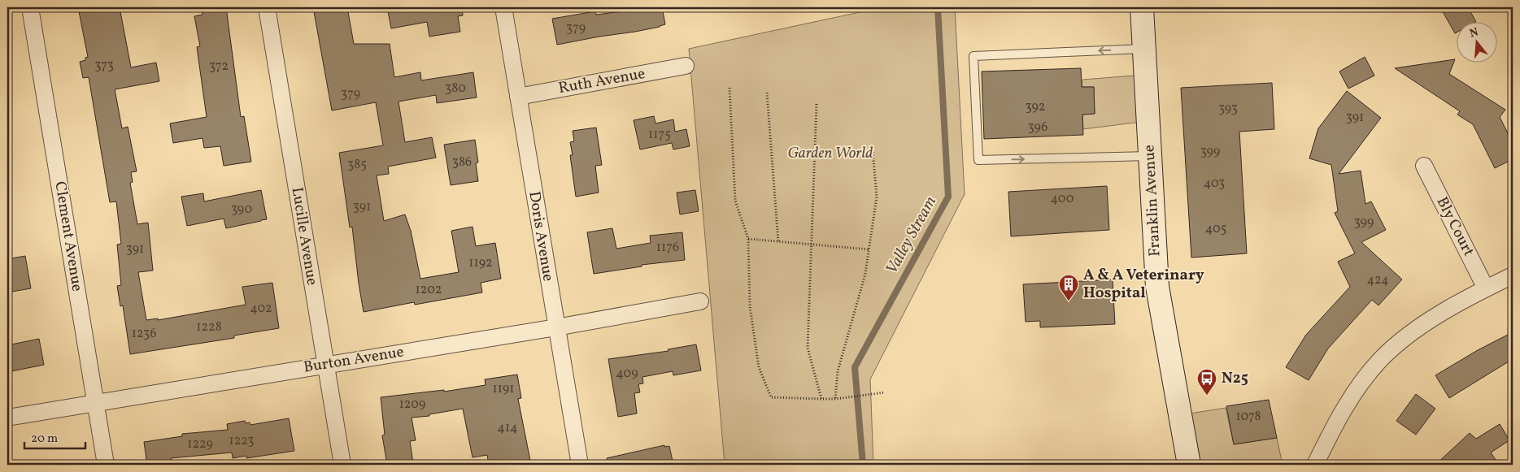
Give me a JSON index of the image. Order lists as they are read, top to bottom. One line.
{"streets":{"main road":["Franklin Avenue"],"street":["Ruth Avenue","Bly Court","Clement Avenue","Lucille Avenue","Doris Avenue","Burton Avenue"]},"crossings":[["Ruth Avenue","Doris Avenue"],["Clement Avenue","Burton Avenue"],["Lucille Avenue","Burton Avenue"],["Doris Avenue","Burton Avenue"]],"water":["Valley Stream"],"parks":["Garden World"],"places":{"building":["A & A Veterinary Hospital"],"bus stop":["N25"]},"house_numbers":["379","373","372","380","379","392","393","391","396","1175","399","386","385","403","400","391","390","399","405","1176","391","1192","424","1202","402","1228","1236","409","1191","1209","1078","414","1223","1229"],"scale_bar":"20 m","north":"top"}
